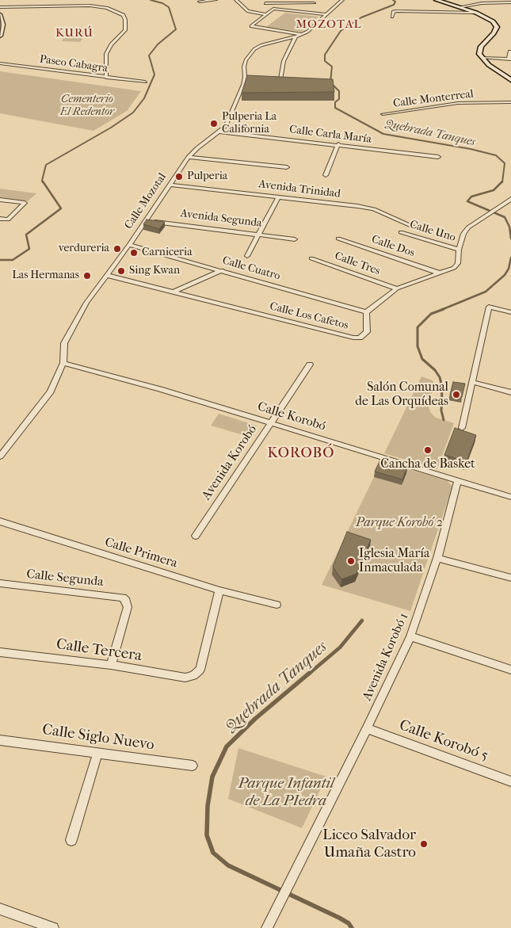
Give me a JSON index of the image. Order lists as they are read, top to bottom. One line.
{"streets":{"street":["Paseo Cabagra","Calle Monterreal","Calle Carla María","Avenida Trinidad","Calle Mozotal","Avenida Segunda","Calle Uno","Calle Dos","Calle Tres","Calle Cuatro","Calle Los Cafetos","Calle Korobó","Avenida Korobó","Calle Primera","Calle Segunda","Calle Tercera","Avenida Korobó 1","Calle Siglo Nuevo","Calle Korobó 5"]},"crossings":[["Calle Carla María","Calle Mozotal"],["Avenida Trinidad","Calle Mozotal"],["Calle Mozotal","Avenida Segunda"],["Calle Mozotal","Calle Cuatro"],["Calle Mozotal","Calle Los Cafetos"],["Calle Mozotal","Calle Korobó"],["Calle Uno","Calle Los Cafetos"],["Calle Dos","Calle Los Cafetos"],["Calle Tres","Calle Los Cafetos"],["Calle Cuatro","Calle Los Cafetos"],["Calle Korobó","Avenida Korobó"],["Calle Korobó","Avenida Korobó 1"],["Calle Primera","Calle Tercera"],["Calle Segunda","Calle Tercera"],["Avenida Korobó 1","Calle Korobó 5"]],"districts":["MOZOTAL","KURÚ","KOROBÓ"],"water":["Quebrada Tanques"],"parks":["Cementerio El Redentor","Parque Korobó 2","Parque Infantil de La PIedra"],"places":["Pulperia La California","Pulperia","verdureria","Carniceria","Sing Kwan","Las Hermanas","Salón Comunal de Las Orquídeas","Cancha de Basket","Iglesia María Inmaculada","Liceo Salvador Umaña Castro"]}
